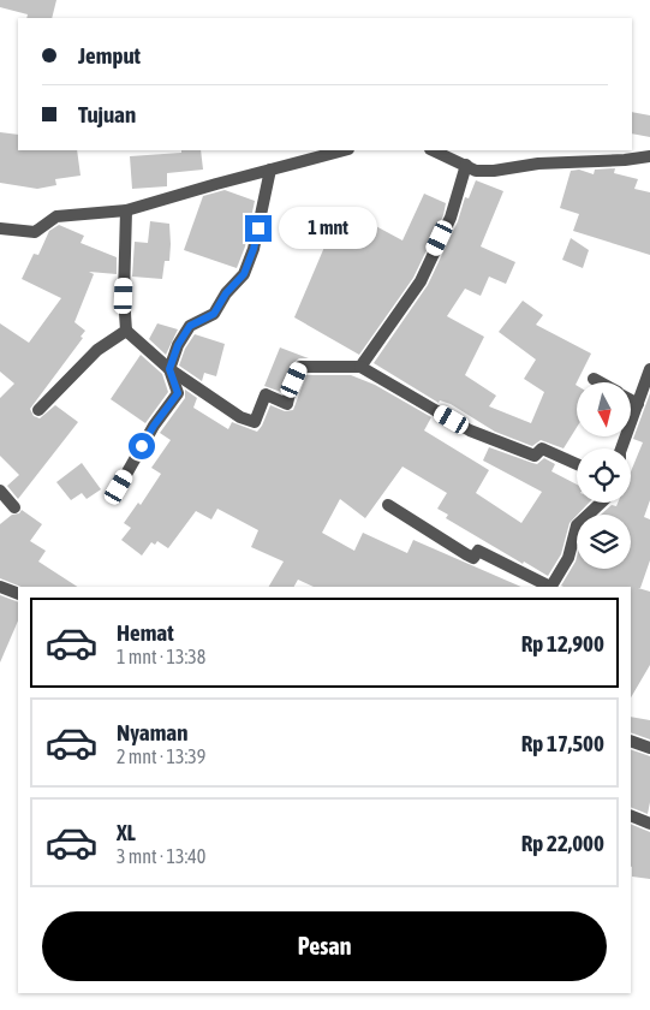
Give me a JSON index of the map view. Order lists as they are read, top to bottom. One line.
{"north":"bottom","page":{"banner":["Jemput","Tujuan"],"bubble":"1 mnt","list":[{"name":"Hemat","note":"1 mnt · 13:38","value":"Rp 12,900"},{"name":"Nyaman","note":"2 mnt · 13:39","value":"Rp 17,500"},{"name":"XL","note":"3 mnt · 13:40","value":"Rp 22,000"}],"buttons":"Pesan"}}
